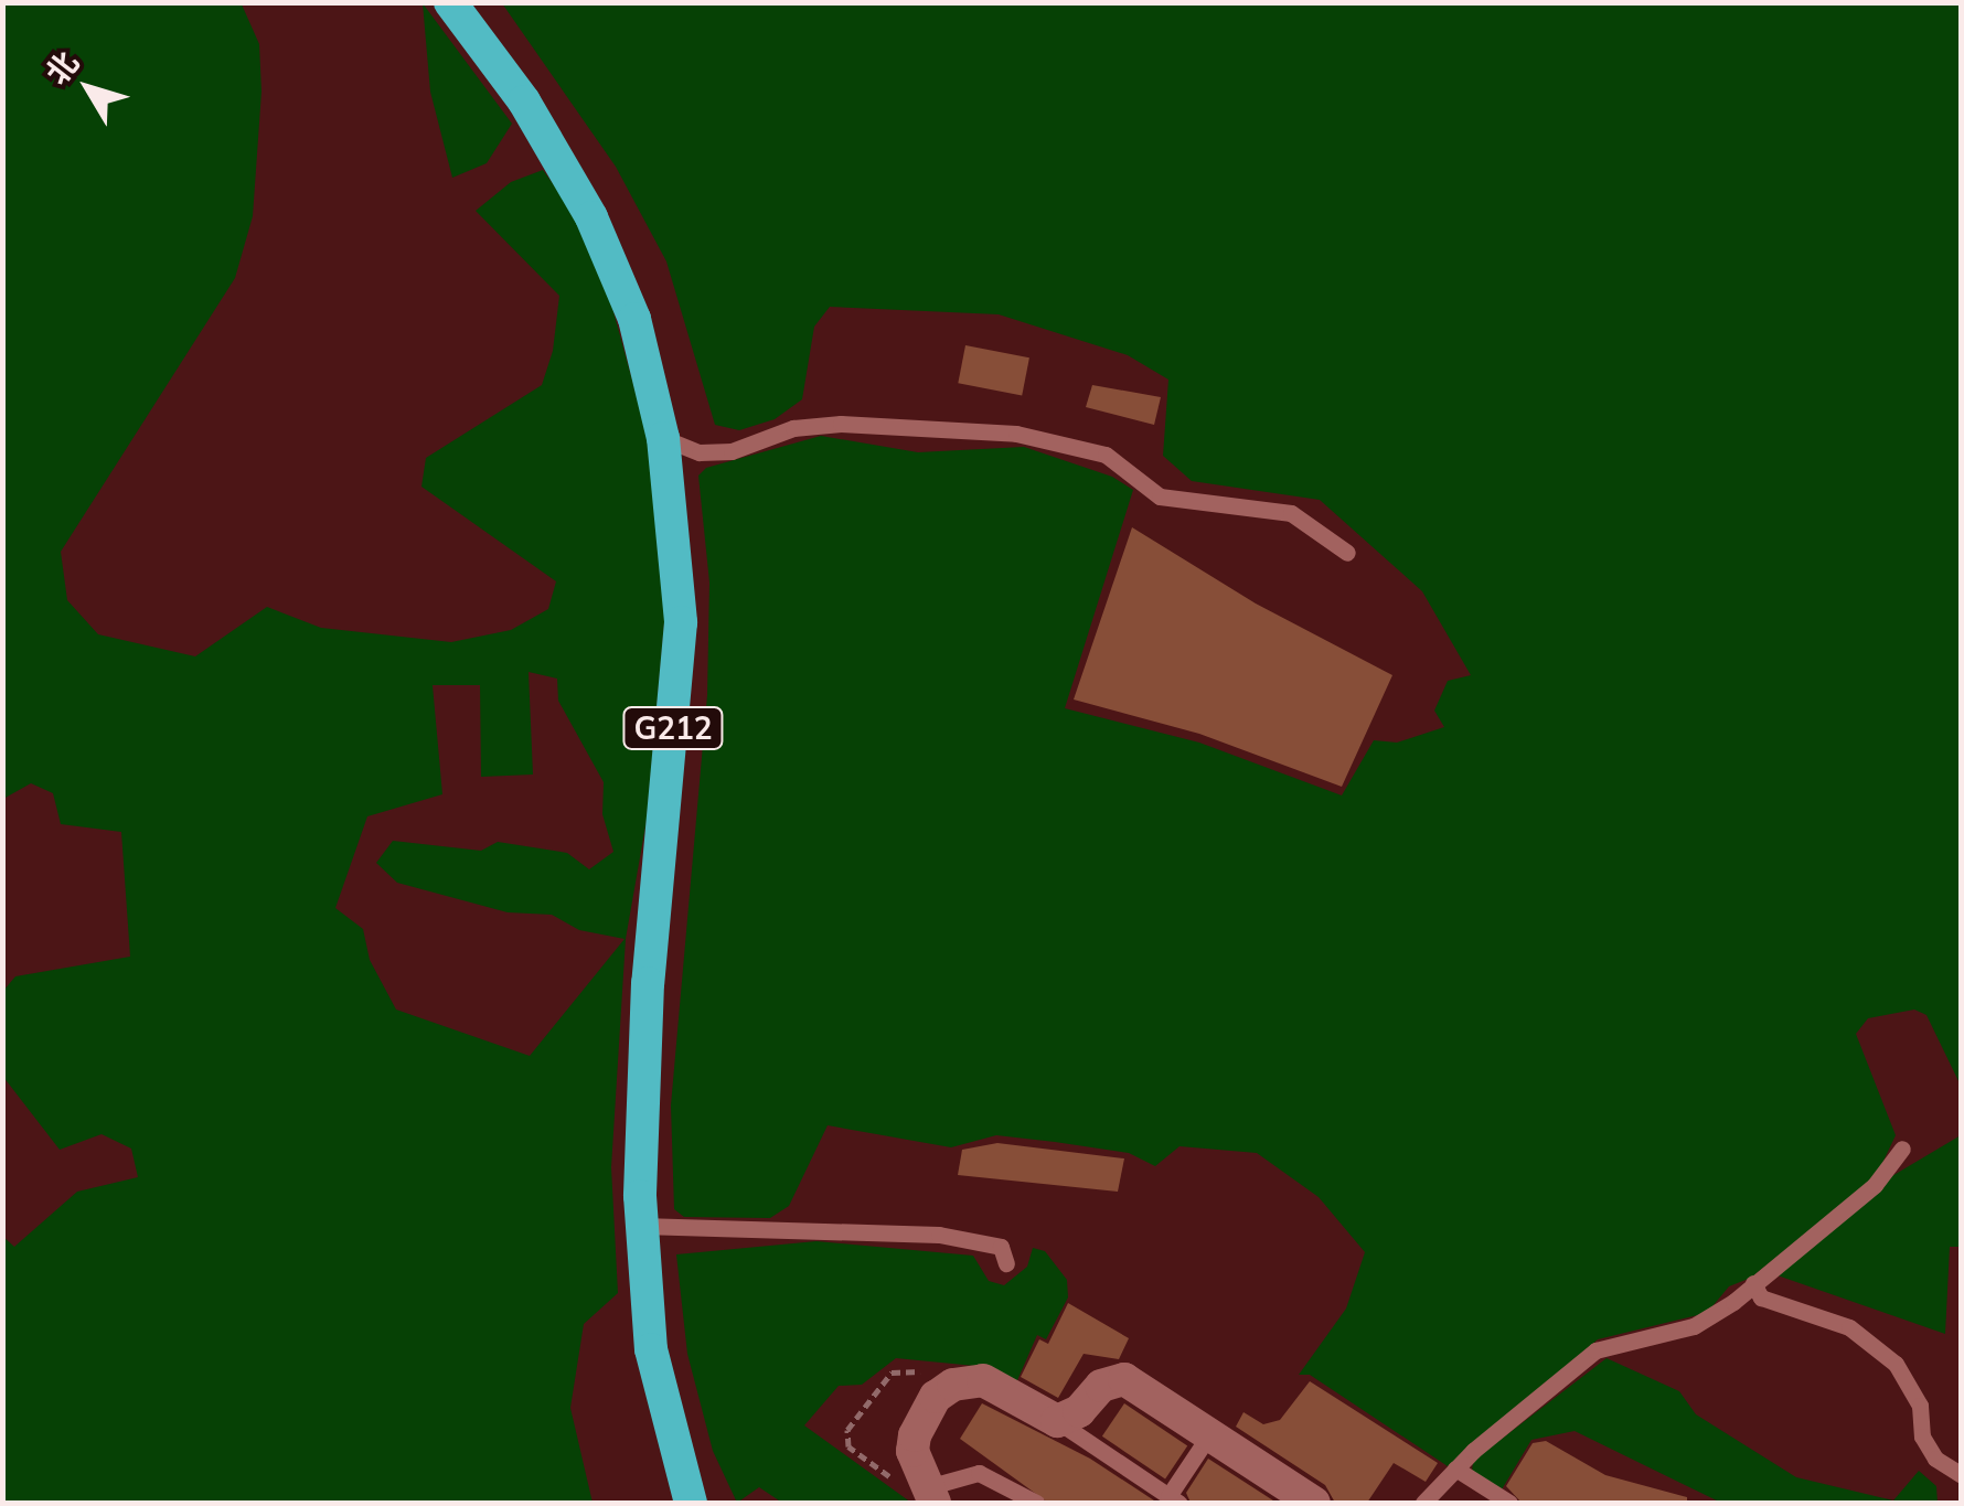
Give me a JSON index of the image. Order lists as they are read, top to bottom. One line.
{"streets":{"highway":["G212"]},"north":"top left"}
